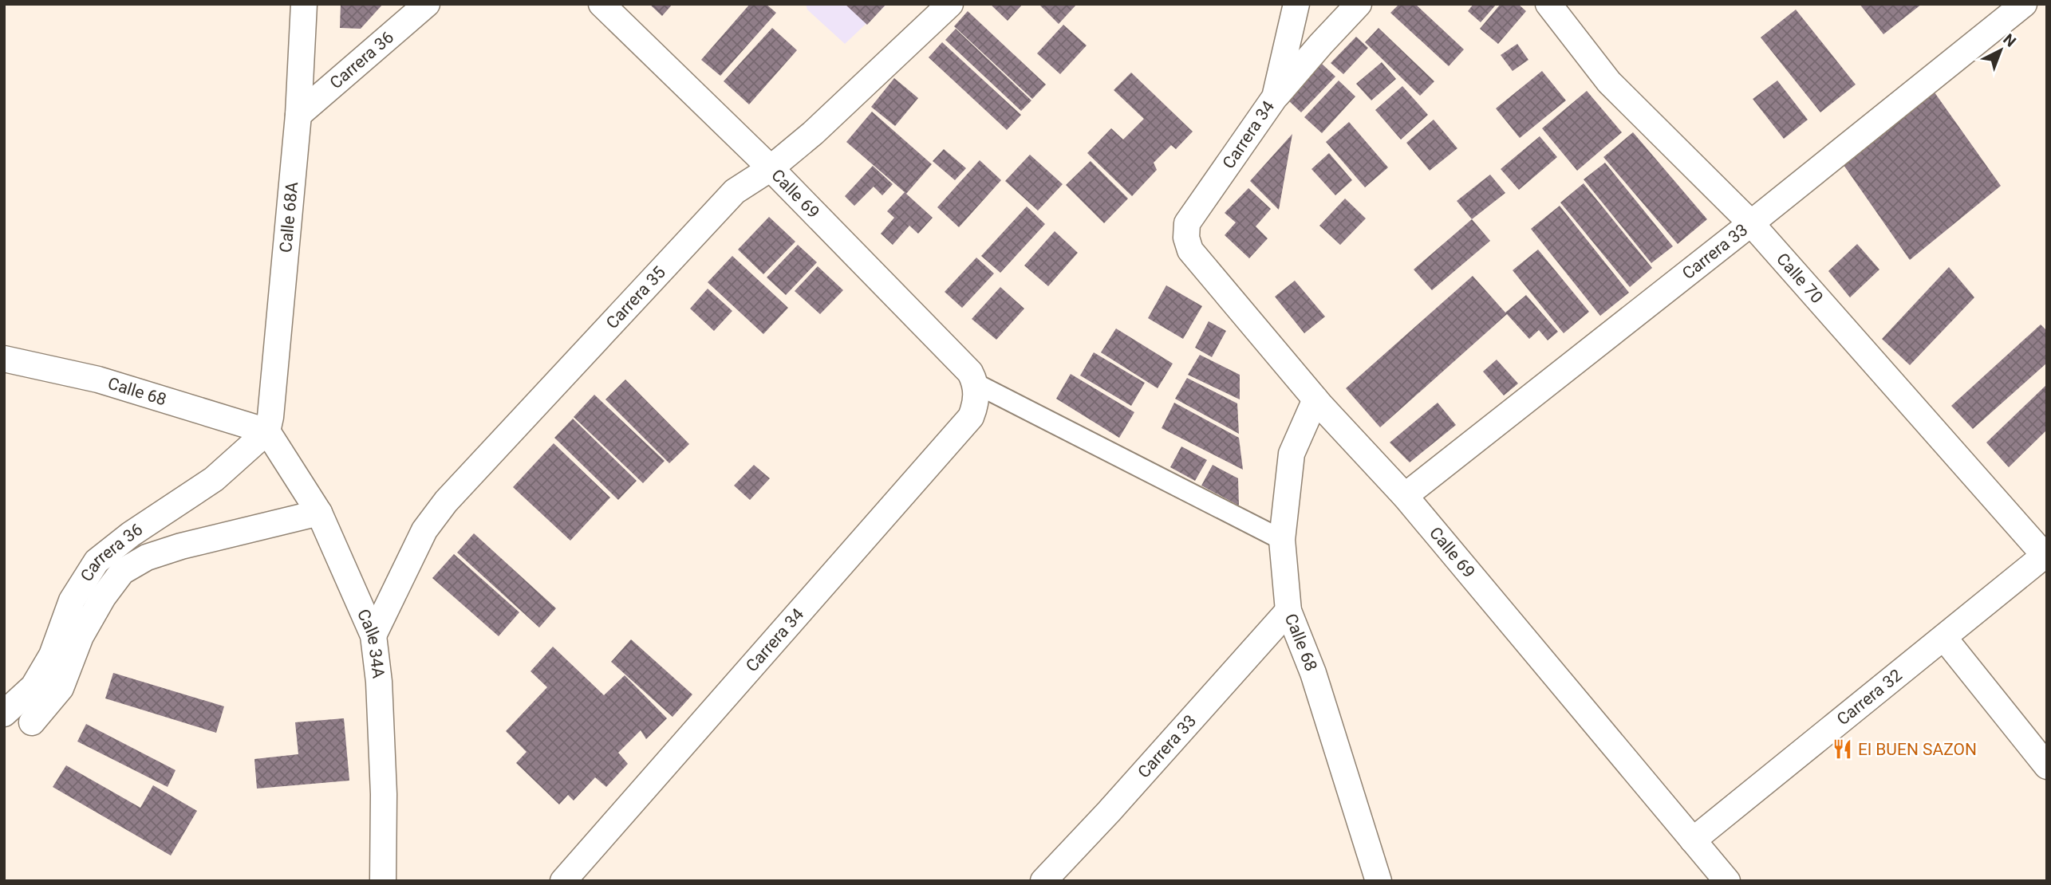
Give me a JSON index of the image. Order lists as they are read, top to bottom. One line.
{"streets":{"street":["Carrera 36","Carrera 34","Calle 69","Calle 68A","Carrera 33","Calle 70","Carrera 35","Calle 68","Calle 34A","Carrera 32"]},"crossings":[["Carrera 36","Calle 68A"],["Carrera 36","Calle 68"],["Carrera 36","Calle 34A"],["Carrera 34","Calle 69"],["Calle 69","Carrera 33"],["Calle 69","Carrera 35"],["Calle 69","Calle 68"],["Calle 69","Carrera 32"],["Calle 68A","Calle 68"],["Calle 68A","Calle 34A"],["Carrera 33","Calle 70"],["Carrera 33","Calle 68"],["Calle 70","Carrera 32"],["Carrera 35","Calle 34A"],["Calle 68","Calle 34A"]],"places":{"restaurant":["El BUEN SAZON"]},"north":"top right"}
